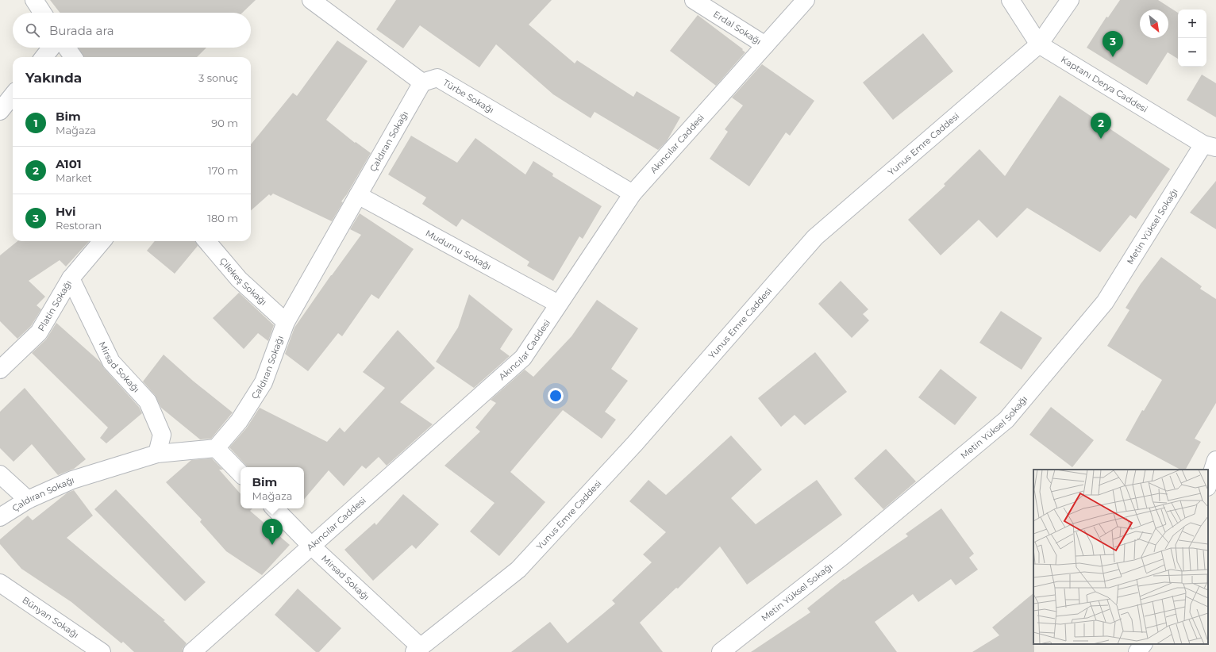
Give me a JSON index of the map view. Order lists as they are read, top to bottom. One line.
{"streets":{"street":["Erdal Sokağı","Kaptanı Derya Caddesi","Türbe Sokağı","Çaldıran Sokağı","Akıncılar Caddesi","Yunus Emre Caddesi","Metin Yüksel Sokağı","Mudurnu Sokağı","Çilekeş Sokağı","Platin Sokağı","Mirsad Sokağı","Bünyan Sokağı"]},"crossings":[["Erdal Sokağı","Akıncılar Caddesi"],["Kaptanı Derya Caddesi","Yunus Emre Caddesi"],["Kaptanı Derya Caddesi","Metin Yüksel Sokağı"],["Türbe Sokağı","Çaldıran Sokağı"],["Türbe Sokağı","Akıncılar Caddesi"],["Çaldıran Sokağı","Mudurnu Sokağı"],["Çaldıran Sokağı","Çilekeş Sokağı"],["Çaldıran Sokağı","Mirsad Sokağı"],["Akıncılar Caddesi","Mudurnu Sokağı"],["Akıncılar Caddesi","Mirsad Sokağı"],["Yunus Emre Caddesi","Mirsad Sokağı"],["Platin Sokağı","Mirsad Sokağı"]],"north":"bottom right","page":{"map_buttons":["+","−"],"search":"Burada ara","pins":["3","2","1"],"heading":["Yakında","3 sonuç"],"list":[{"mark":"1","name":"Bim","note":"Mağaza","value":"90 m"},{"mark":"2","name":"A101","note":"Market","value":"170 m"},{"mark":"3","name":"Hvi","note":"Restoran","value":"180 m"}],"popup":["Bim","Mağaza"]}}
